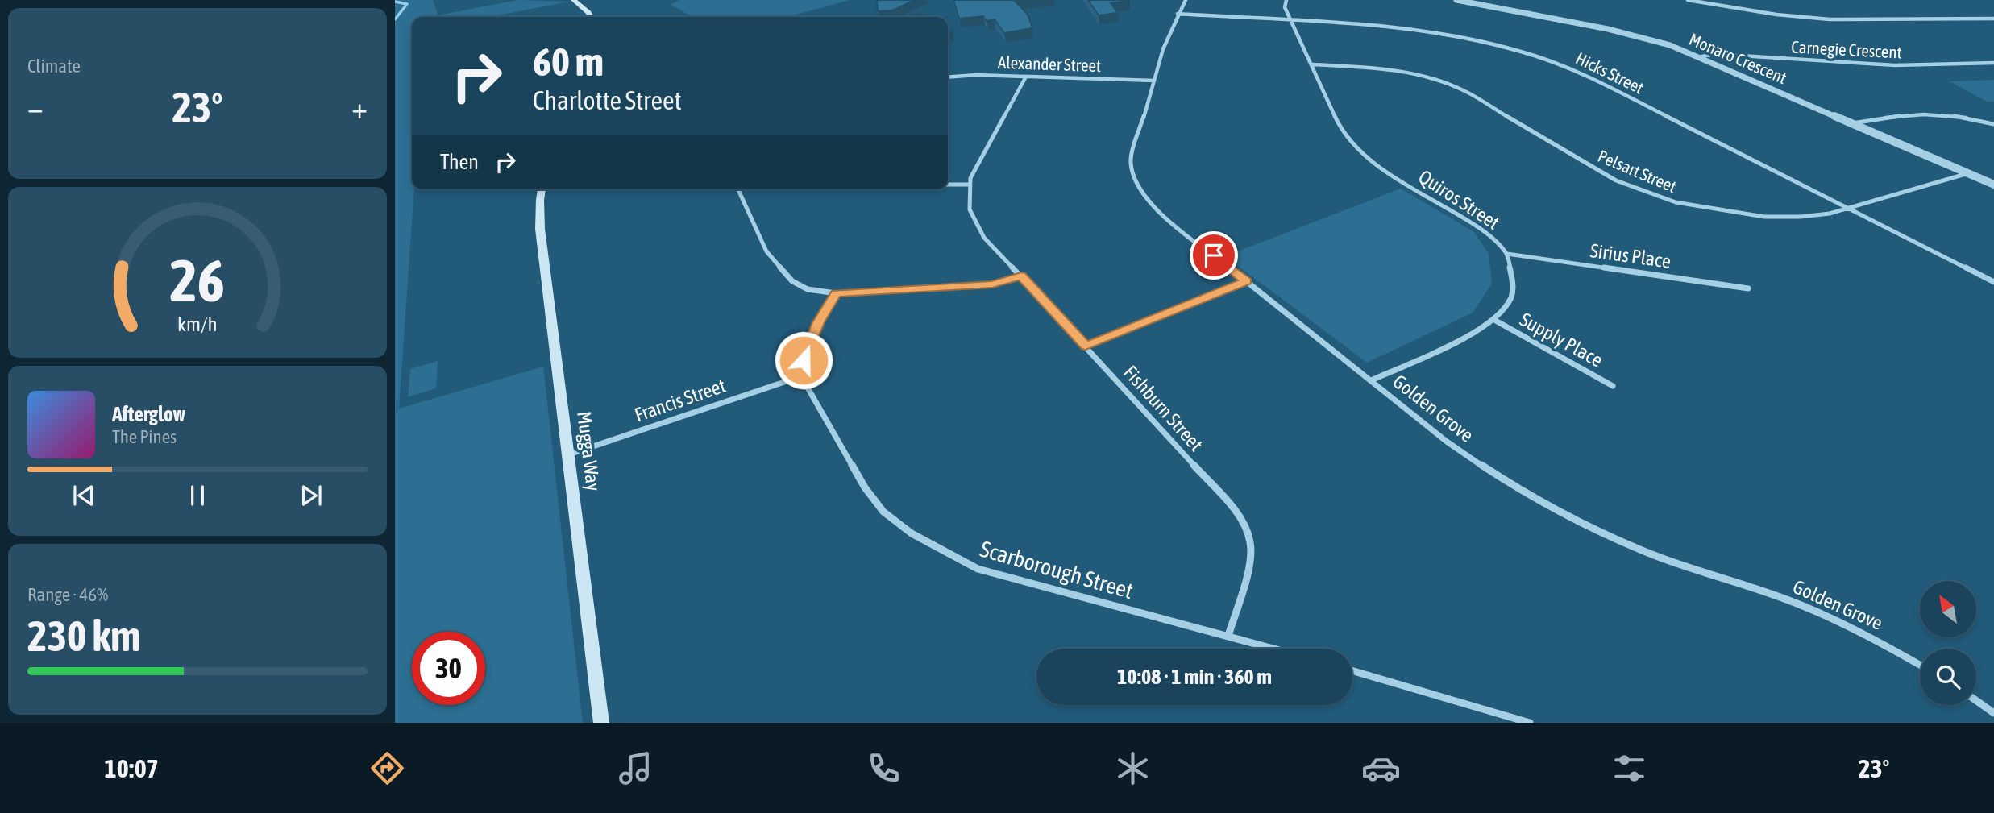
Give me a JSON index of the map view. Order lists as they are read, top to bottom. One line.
{"streets":{"main road":["Mugga Way"],"street":["Carnegie Crescent","Monaro Crescent","Alexander Street","Hicks Street","Pelsart Street","Quiros Street","Sirius Place","Supply Place","Francis Street","Fishburn Street","Golden Grove","Scarborough Street"]},"crossings":[["Carnegie Crescent","Monaro Crescent"],["Monaro Crescent","Pelsart Street"],["Alexander Street","Fishburn Street"],["Alexander Street","Golden Grove"],["Hicks Street","Pelsart Street"],["Hicks Street","Quiros Street"],["Hicks Street","Golden Grove"],["Pelsart Street","Quiros Street"],["Quiros Street","Sirius Place"],["Quiros Street","Supply Place"],["Quiros Street","Golden Grove"],["Francis Street","Mugga Way"],["Francis Street","Scarborough Street"],["Fishburn Street","Scarborough Street"]],"north":"top left","page":{"tile":["Climate",["Range · 46%","230 km"]],"turn":["60 m","Charlotte Street"],"heat":["−","23°","+"],"then":"Then","song":["Afterglow","The Pines"],"limit":"30","trip":"10:08 · 1 min · 360 m","tabs":["10:07","23°"],"gauge":["26","km/h"]}}
